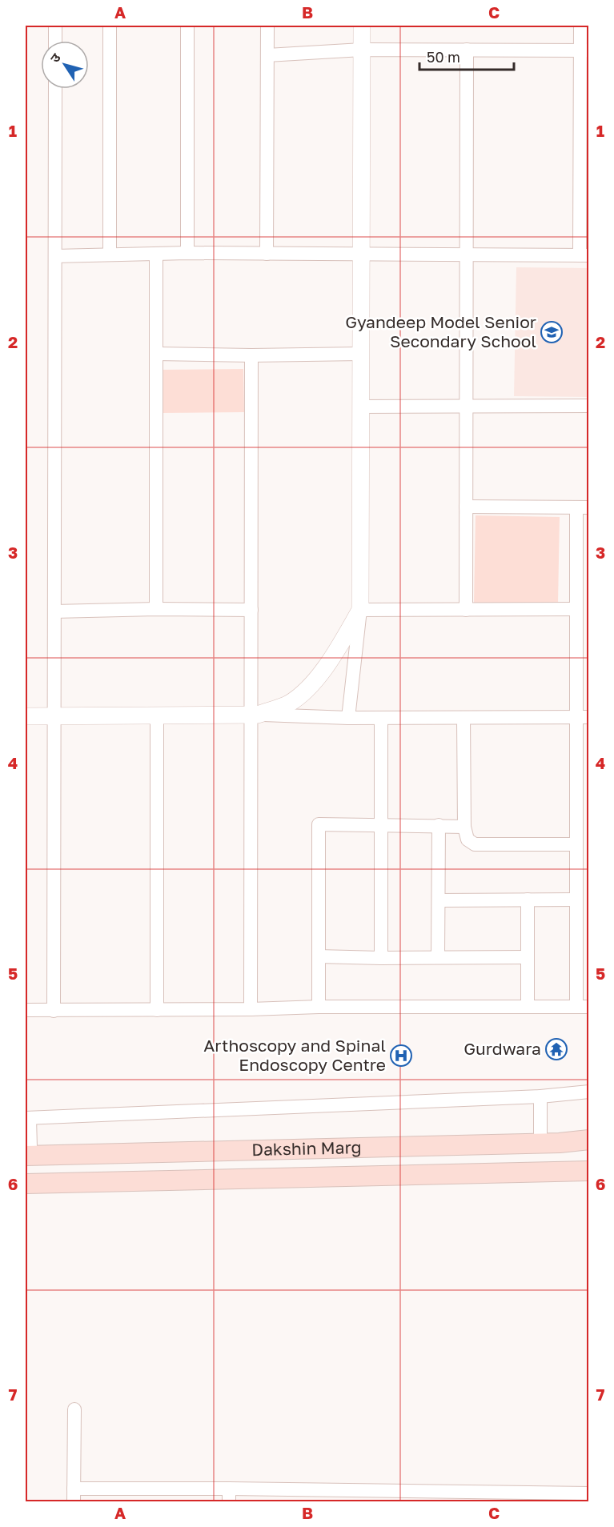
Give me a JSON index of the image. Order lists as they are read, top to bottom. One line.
{"streets":{"main road":["Dakshin Marg"]},"places":{"school or university":["Gyandeep Model Senior Secondary School"],"temple":["Gurdwara"],"hospital":["Arthoscopy and Spinal Endoscopy Centre"]},"scale_bar":"50 m","north":"top left","grid":{"columns":["A","B","C"],"rows":["1","2","3","4","5","6","7"]}}
